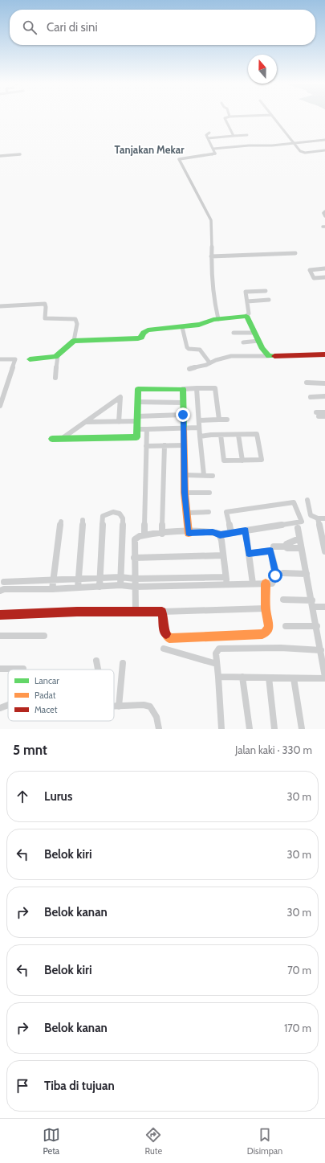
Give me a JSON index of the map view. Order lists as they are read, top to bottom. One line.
{"districts":["Tanjakan Mekar"],"legend":["Lancar","Padat","Macet"],"north":"top","page":{"search":"Cari di sini","heading":["5 mnt","Jalan kaki · 330 m"],"list":[["Lurus","30 m"],["Belok kiri","30 m"],["Belok kanan","30 m"],["Belok kiri","70 m"],["Belok kanan","170 m"],"Tiba di tujuan"],"nav":["Peta","Rute","Disimpan"]}}
